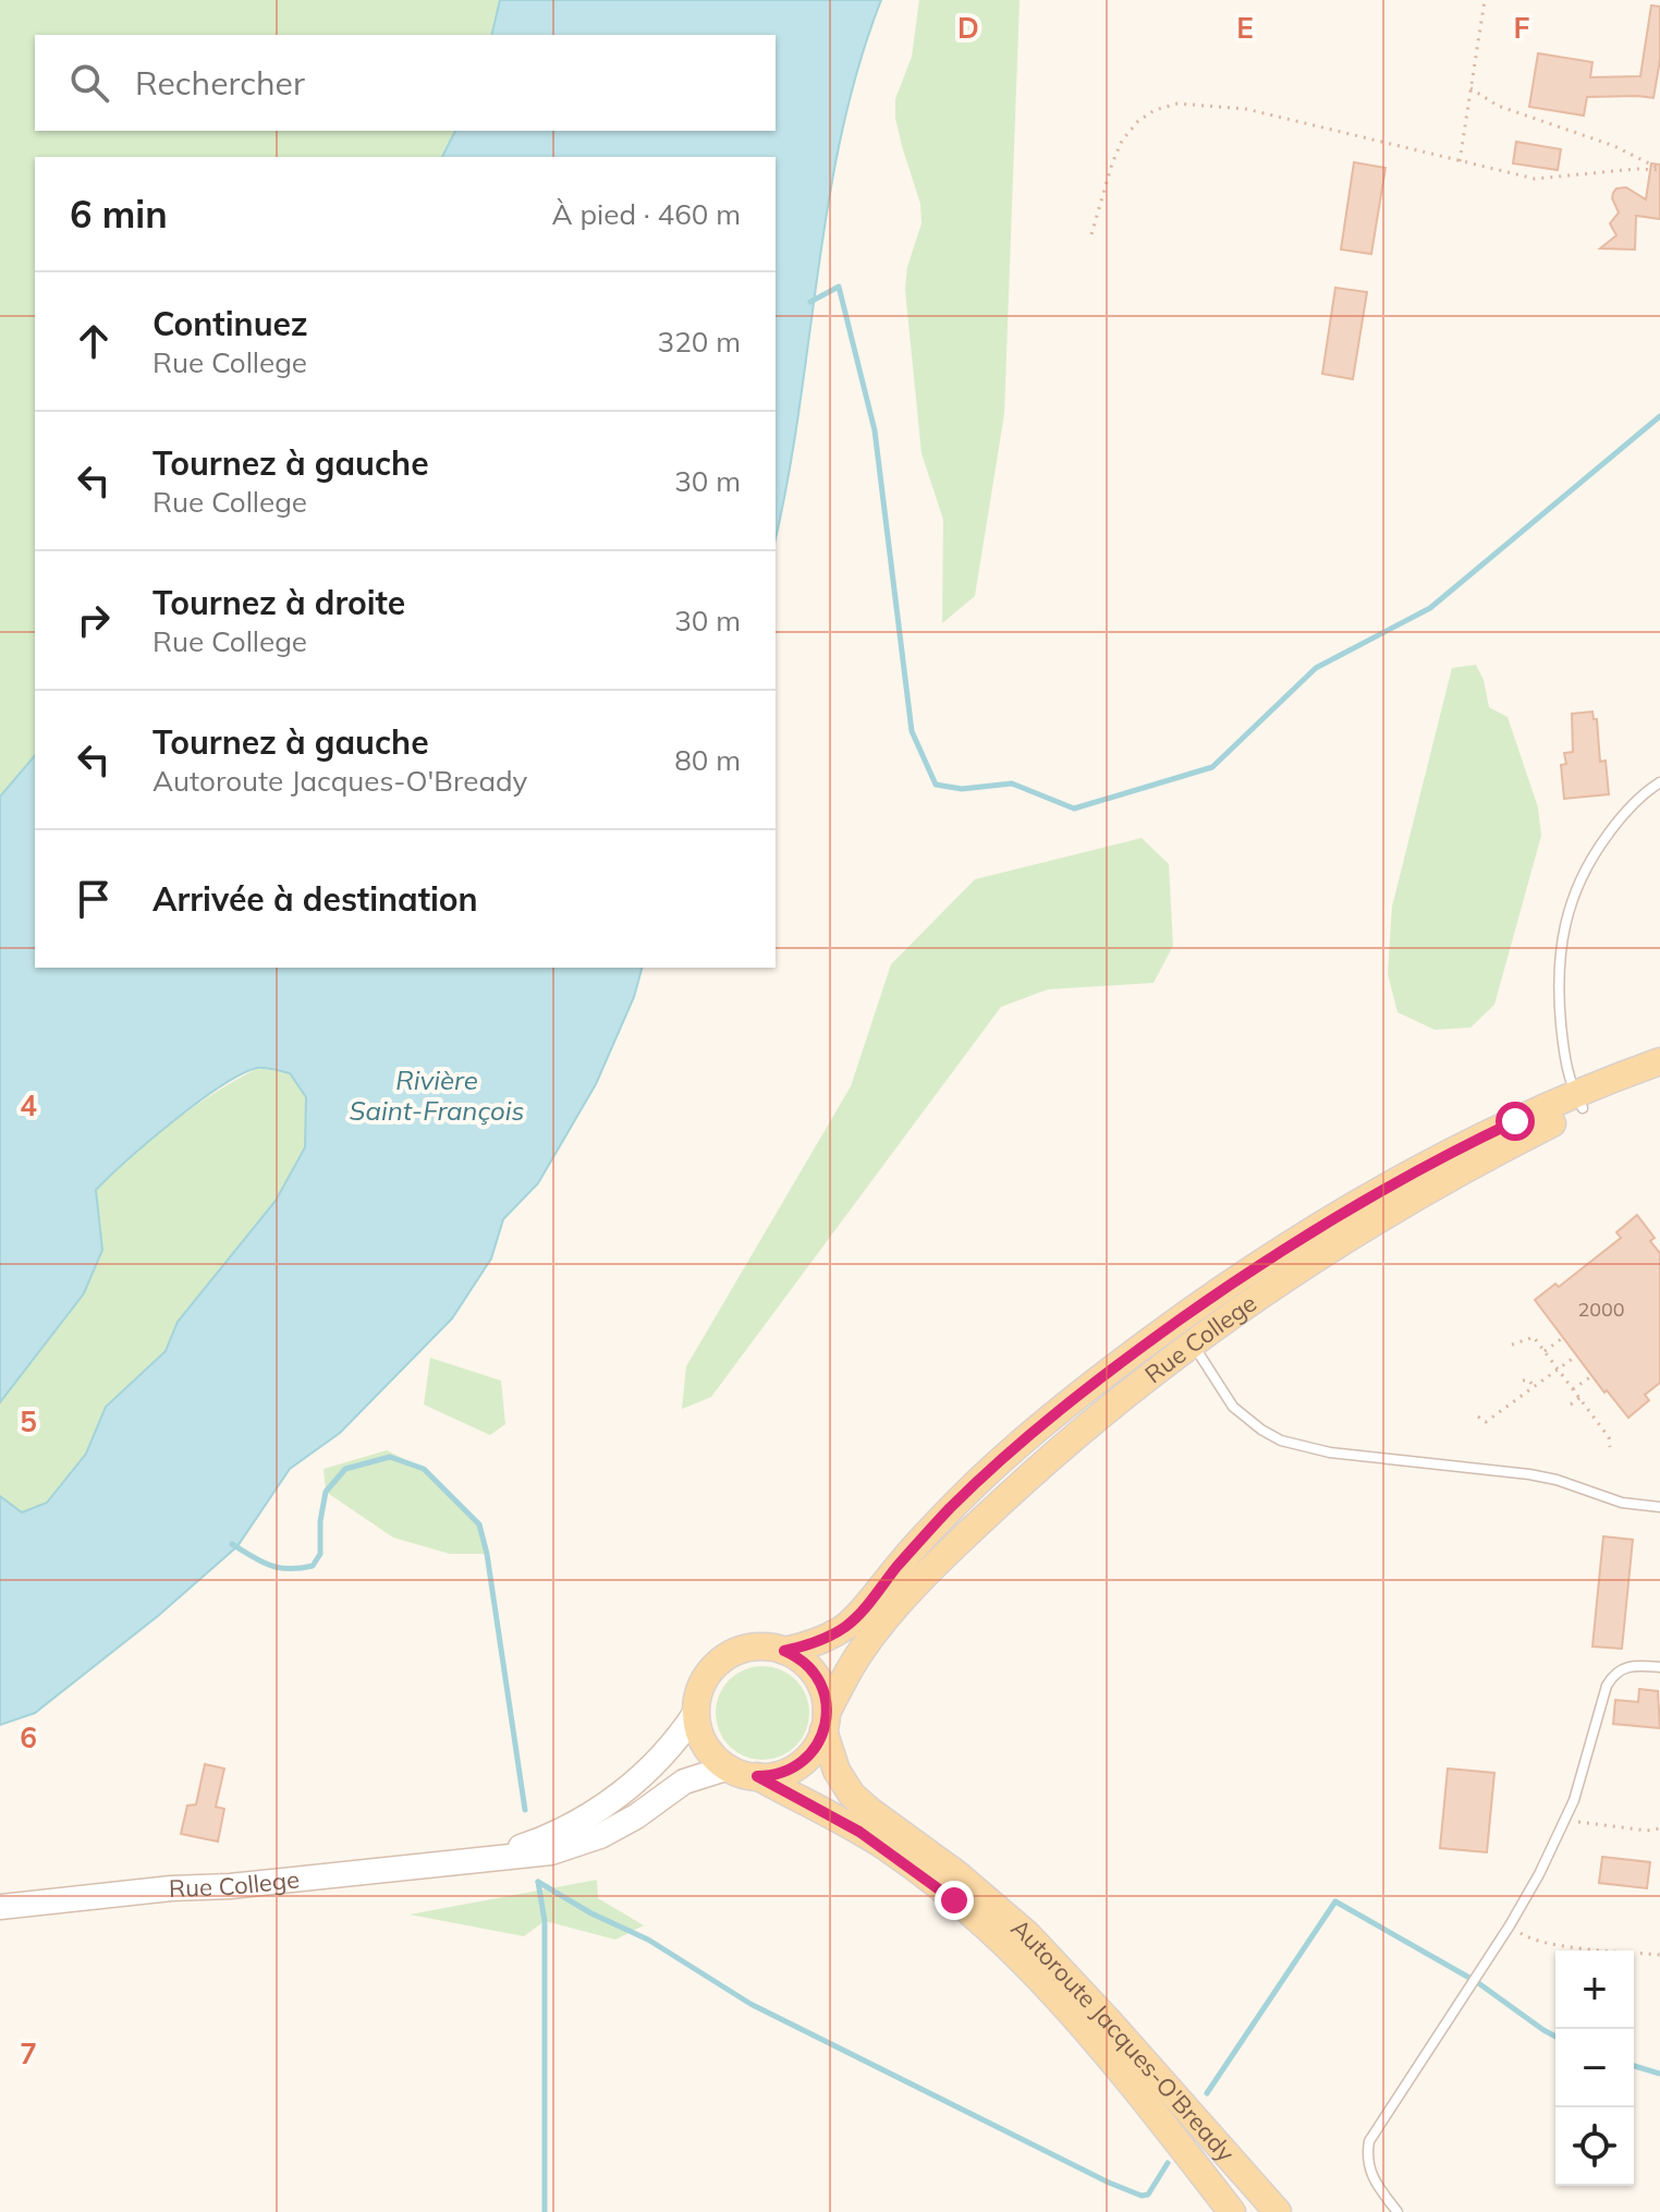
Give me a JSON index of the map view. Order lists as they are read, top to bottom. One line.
{"streets":{"main road":["Rue College","Autoroute Jacques-O'Bready"]},"crossings":[["Rue College","Autoroute Jacques-O'Bready"]],"water":["Rivière Saint-François"],"house_numbers":["2000"],"page":{"search":"Rechercher","heading":["6 min","À pied · 460 m"],"list":[["Continuez","Rue College","320 m"],["Tournez à gauche","Rue College","30 m"],["Tournez à droite","Rue College","30 m"],["Tournez à gauche","Autoroute Jacques-O'Bready","80 m"],"Arrivée à destination"],"map_buttons":["+","−"]},"grid":{"columns":["D","E","F"],"rows":["4","5","6","7"]}}
